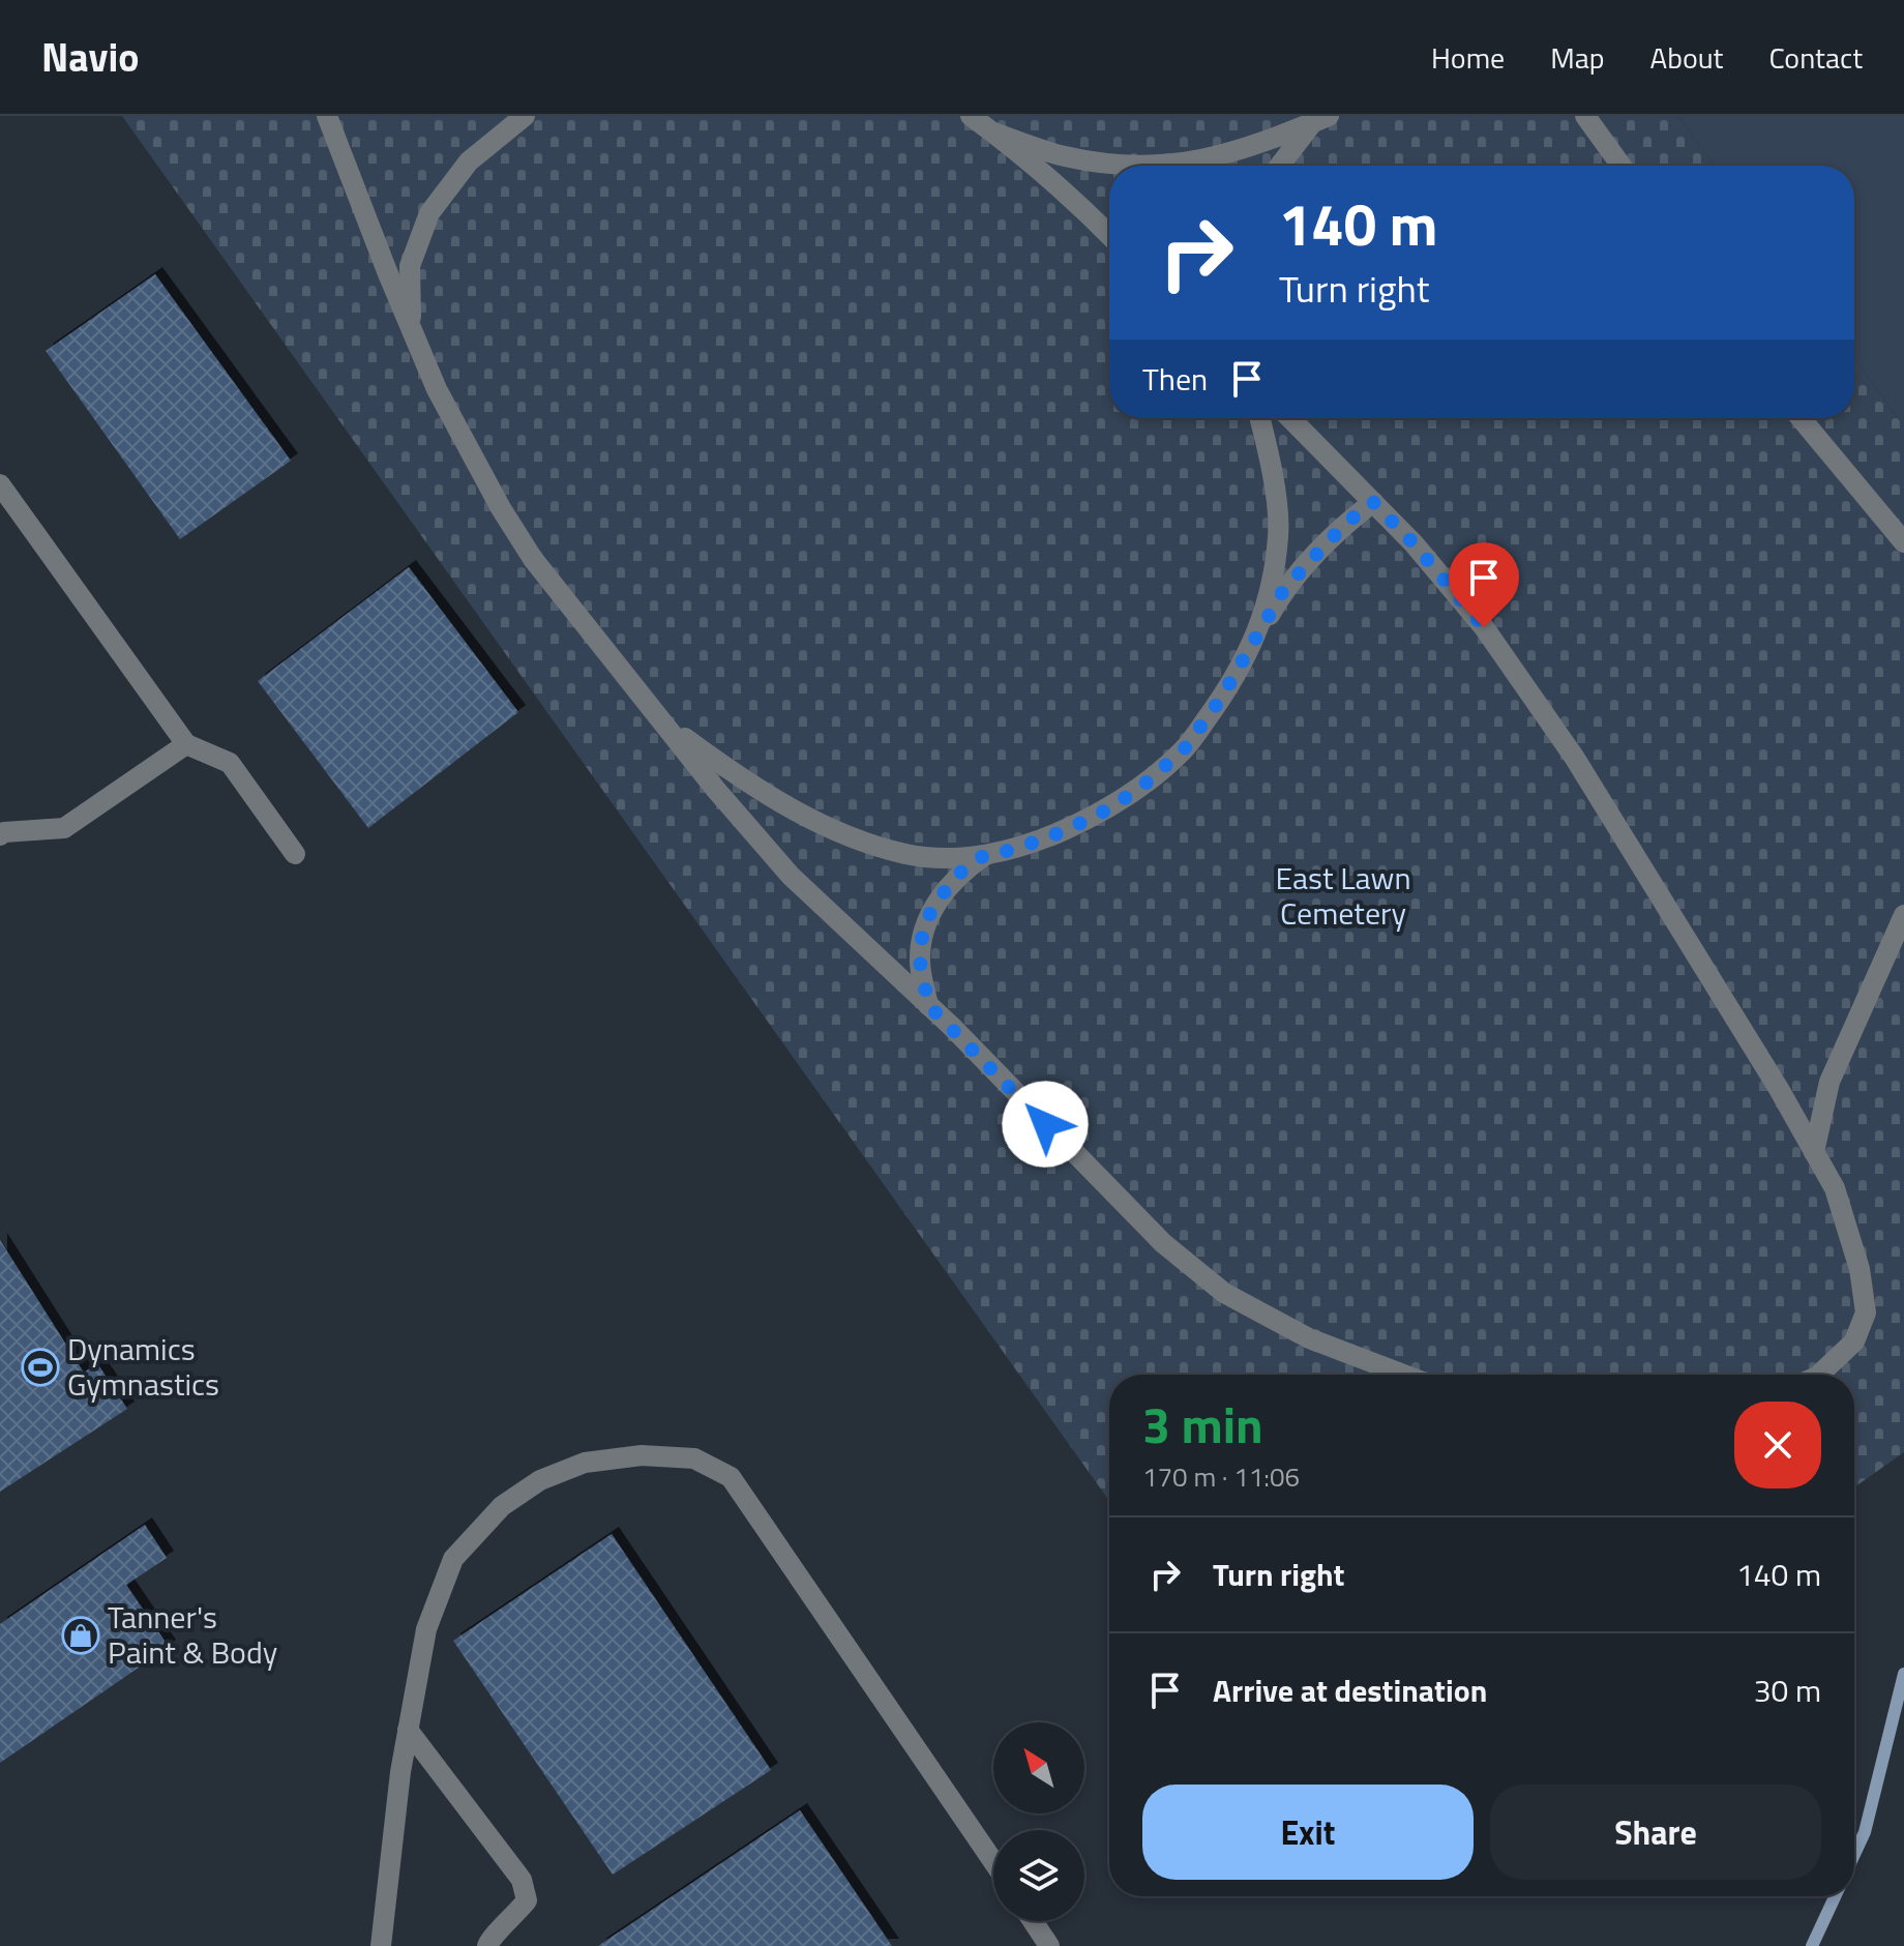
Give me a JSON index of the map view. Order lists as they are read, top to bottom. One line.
{"parks":["East Lawn Cemetery"],"places":{"sports":["Dynamics Gymnastics"],"shop":["Tanner's Paint & Body"]},"north":"top left","page":{"header":"Navio","nav":["Home","Map","About","Contact"],"turn":["140 m","Turn right"],"then":"Then","heading":["3 min","170 m · 11:06"],"list":[{"name":"Turn right","value":"140 m"},{"name":"Arrive at destination","value":"30 m"}],"buttons":["Exit","Share"]}}
